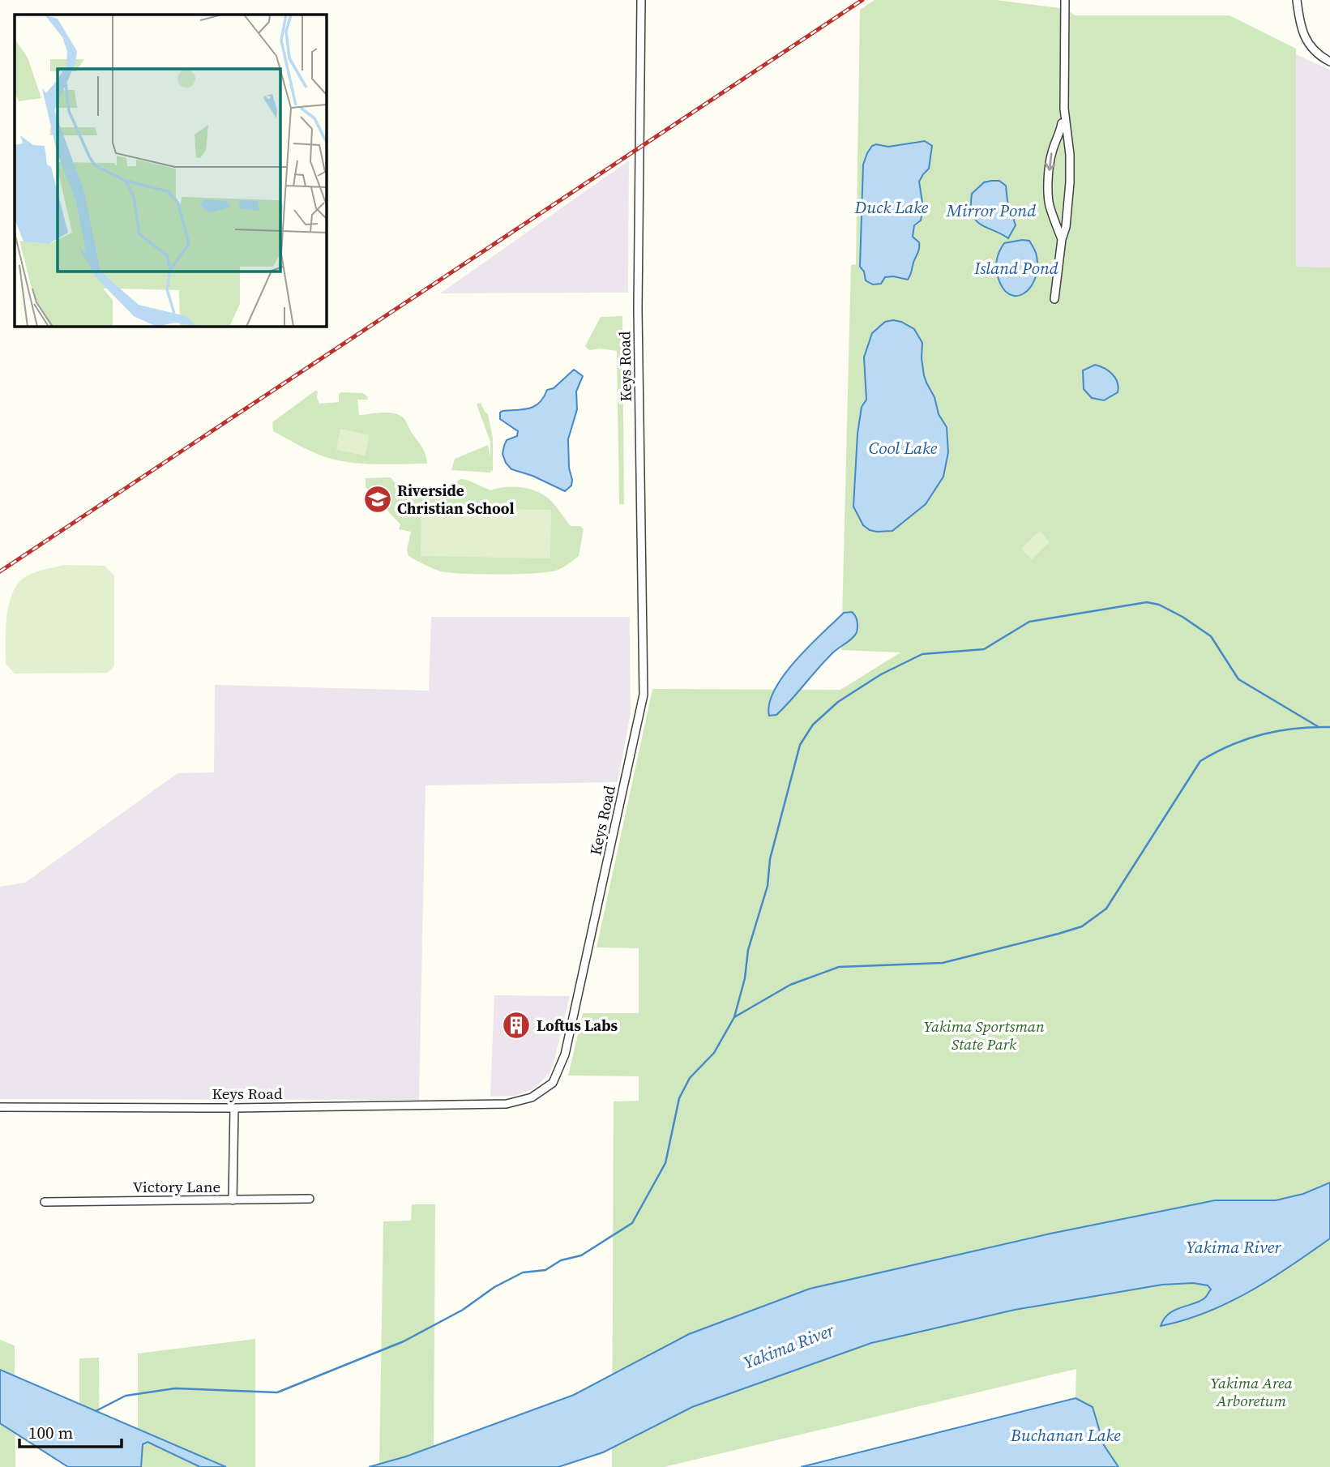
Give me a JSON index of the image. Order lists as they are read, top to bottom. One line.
{"streets":{"street":["Keys Road","Victory Lane"]},"water":["Duck Lake","Mirror Pond","Island Pond","Cool Lake","Yakima River","Buchanan Lake"],"parks":["Yakima Sportsman State Park","Yakima Area Arboretum"],"places":{"school or university":["Riverside Christian School"],"building":["Loftus Labs"]},"scale_bar":"100 m"}
